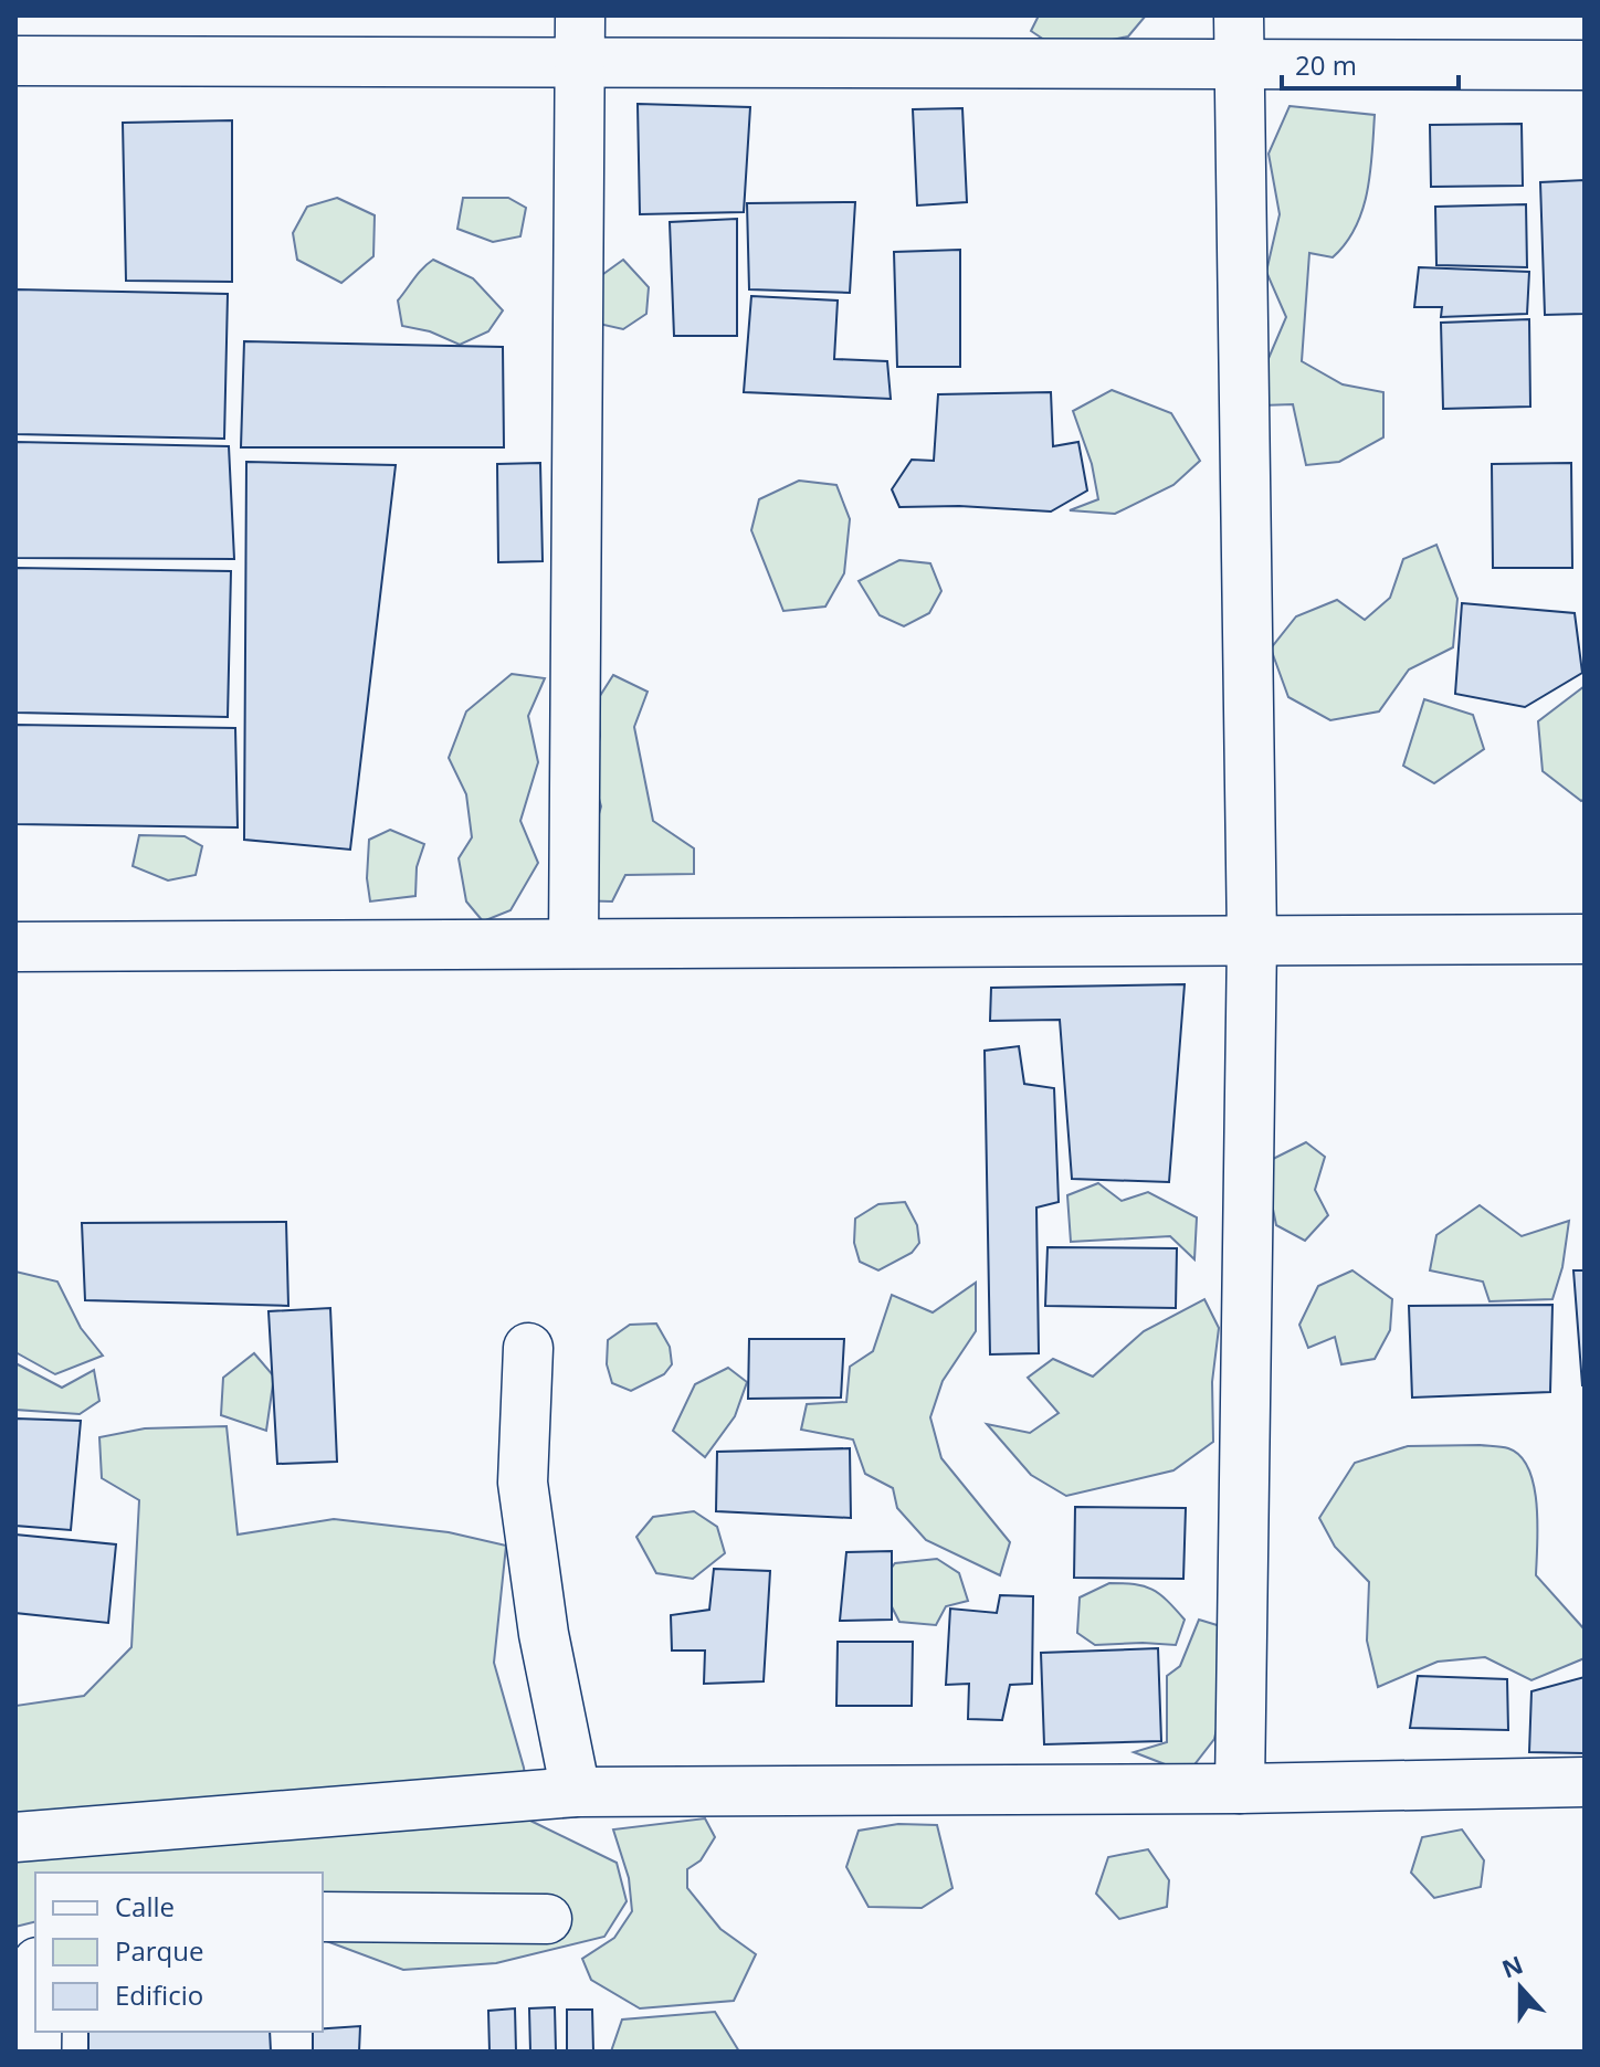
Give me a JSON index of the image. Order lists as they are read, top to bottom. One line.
{"legend":["Calle","Parque","Edificio"],"scale_bar":"20 m","north":"top"}
